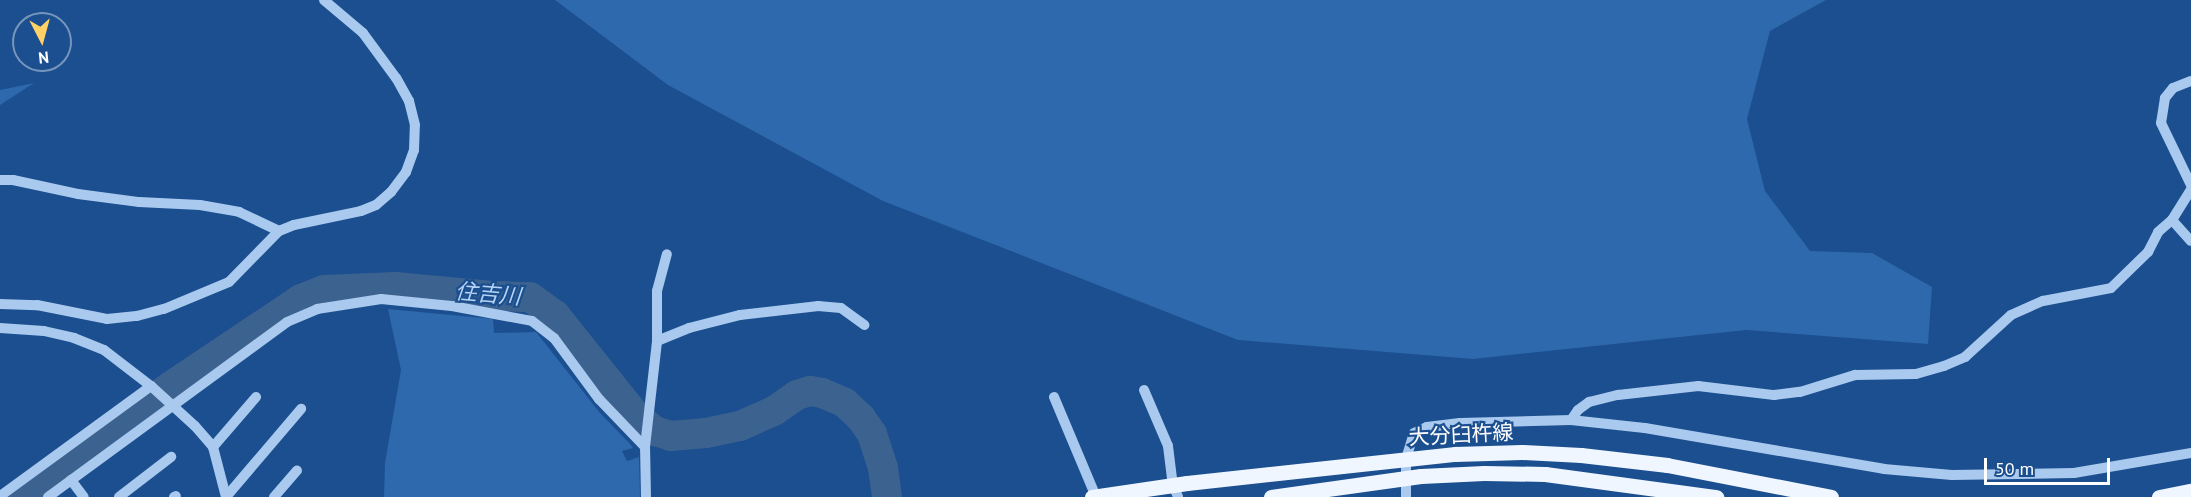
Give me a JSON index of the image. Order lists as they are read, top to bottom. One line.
{"streets":{"main road":["大分臼杵線"]},"water":["住吉川"],"scale_bar":"50 m","north":"bottom"}
